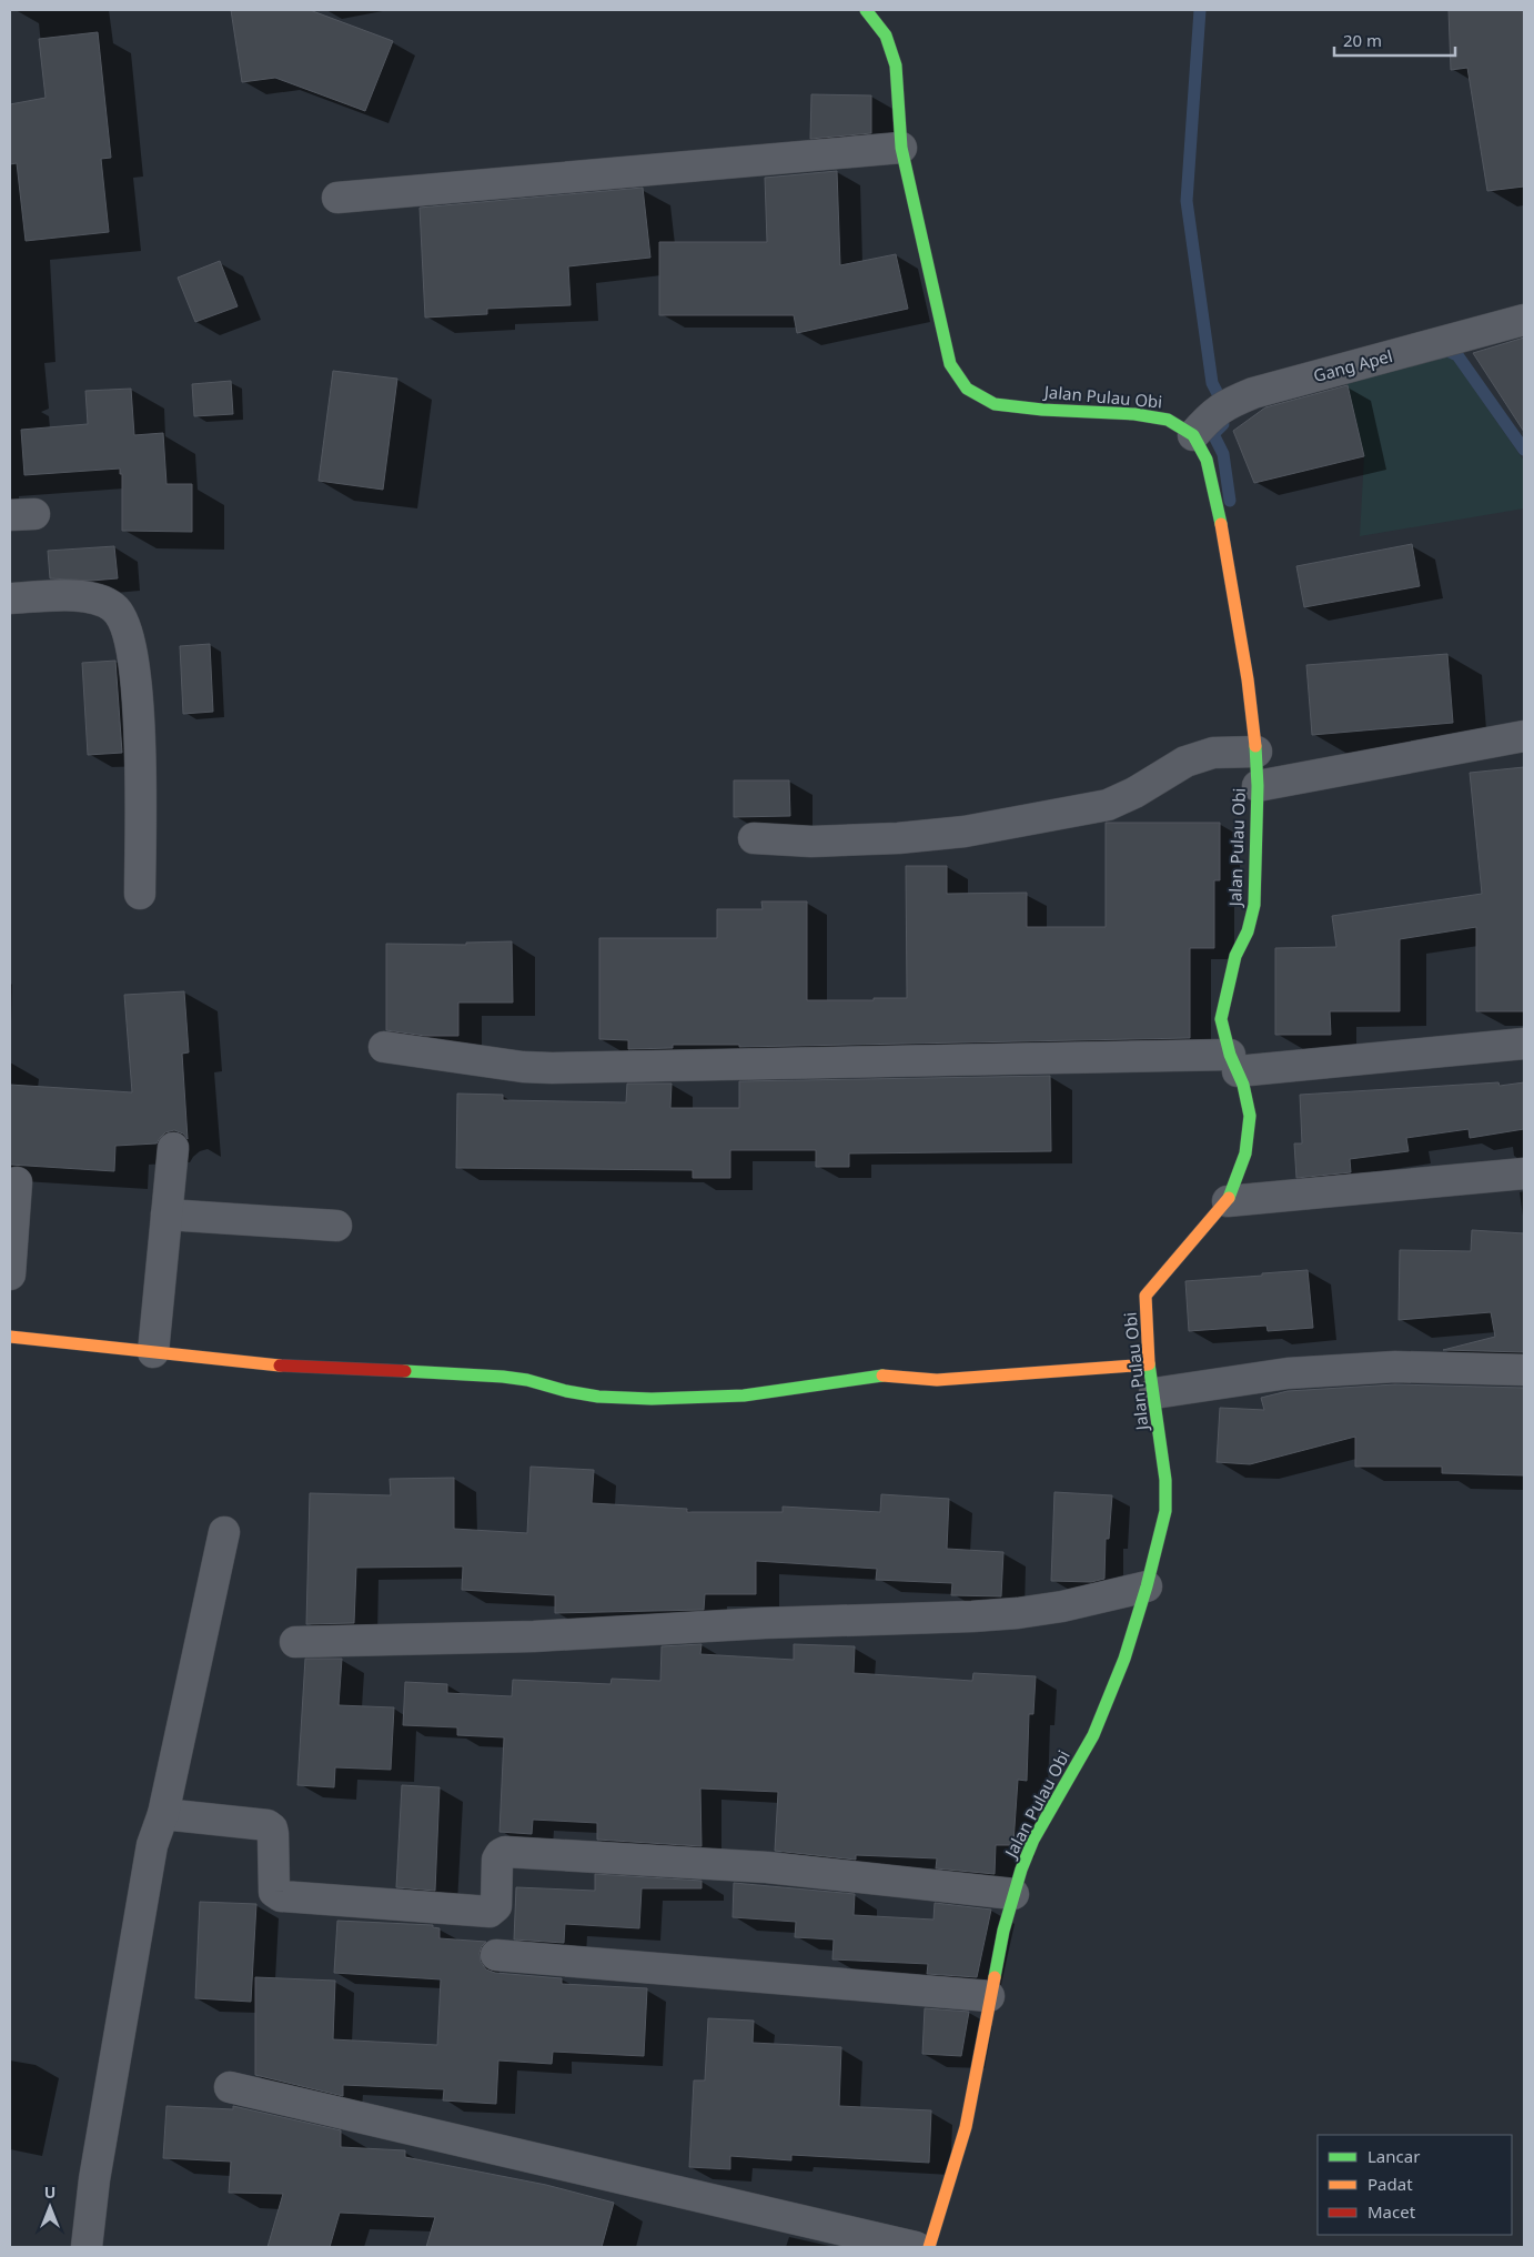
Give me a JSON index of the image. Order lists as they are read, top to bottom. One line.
{"streets":{"street":["Gang Apel","Jalan Pulau Obi"]},"crossings":[["Gang Apel","Jalan Pulau Obi"]],"legend":["Lancar","Padat","Macet"],"scale_bar":"20 m","north":"top"}
